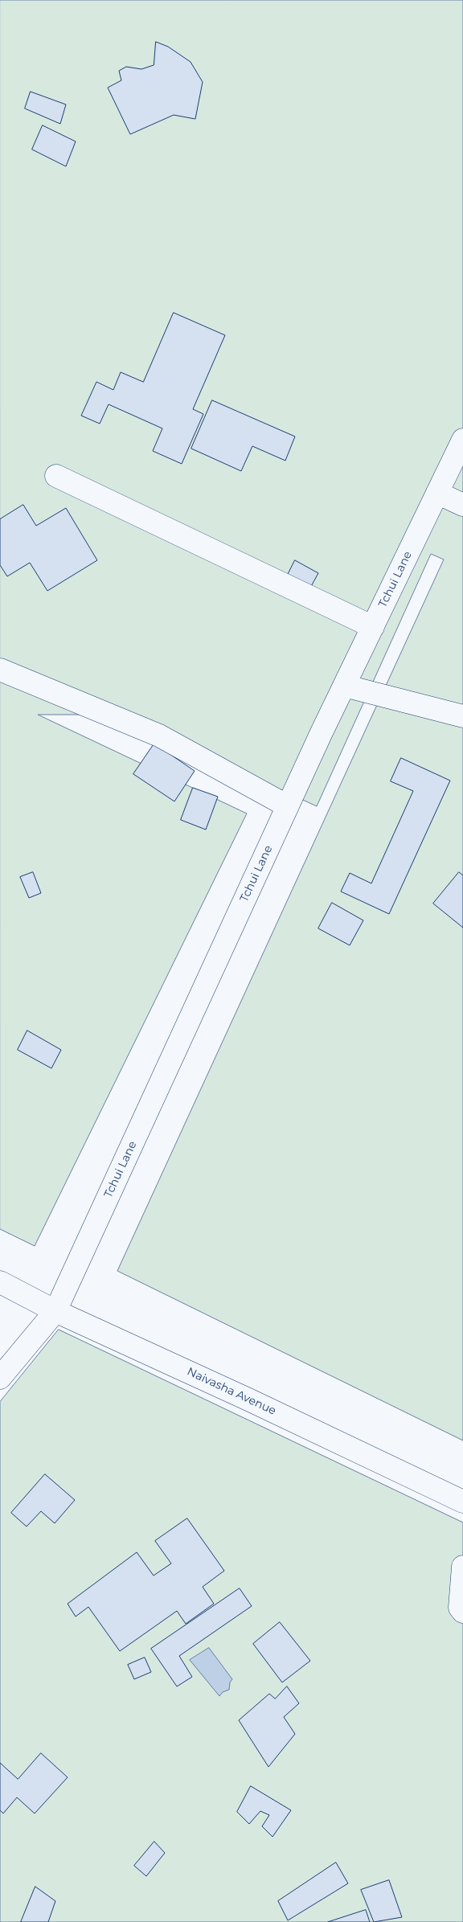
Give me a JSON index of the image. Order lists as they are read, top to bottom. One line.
{"streets":{"street":["Tchui Lane","Naivasha Avenue"]},"crossings":[["Tchui Lane","Naivasha Avenue"]]}
